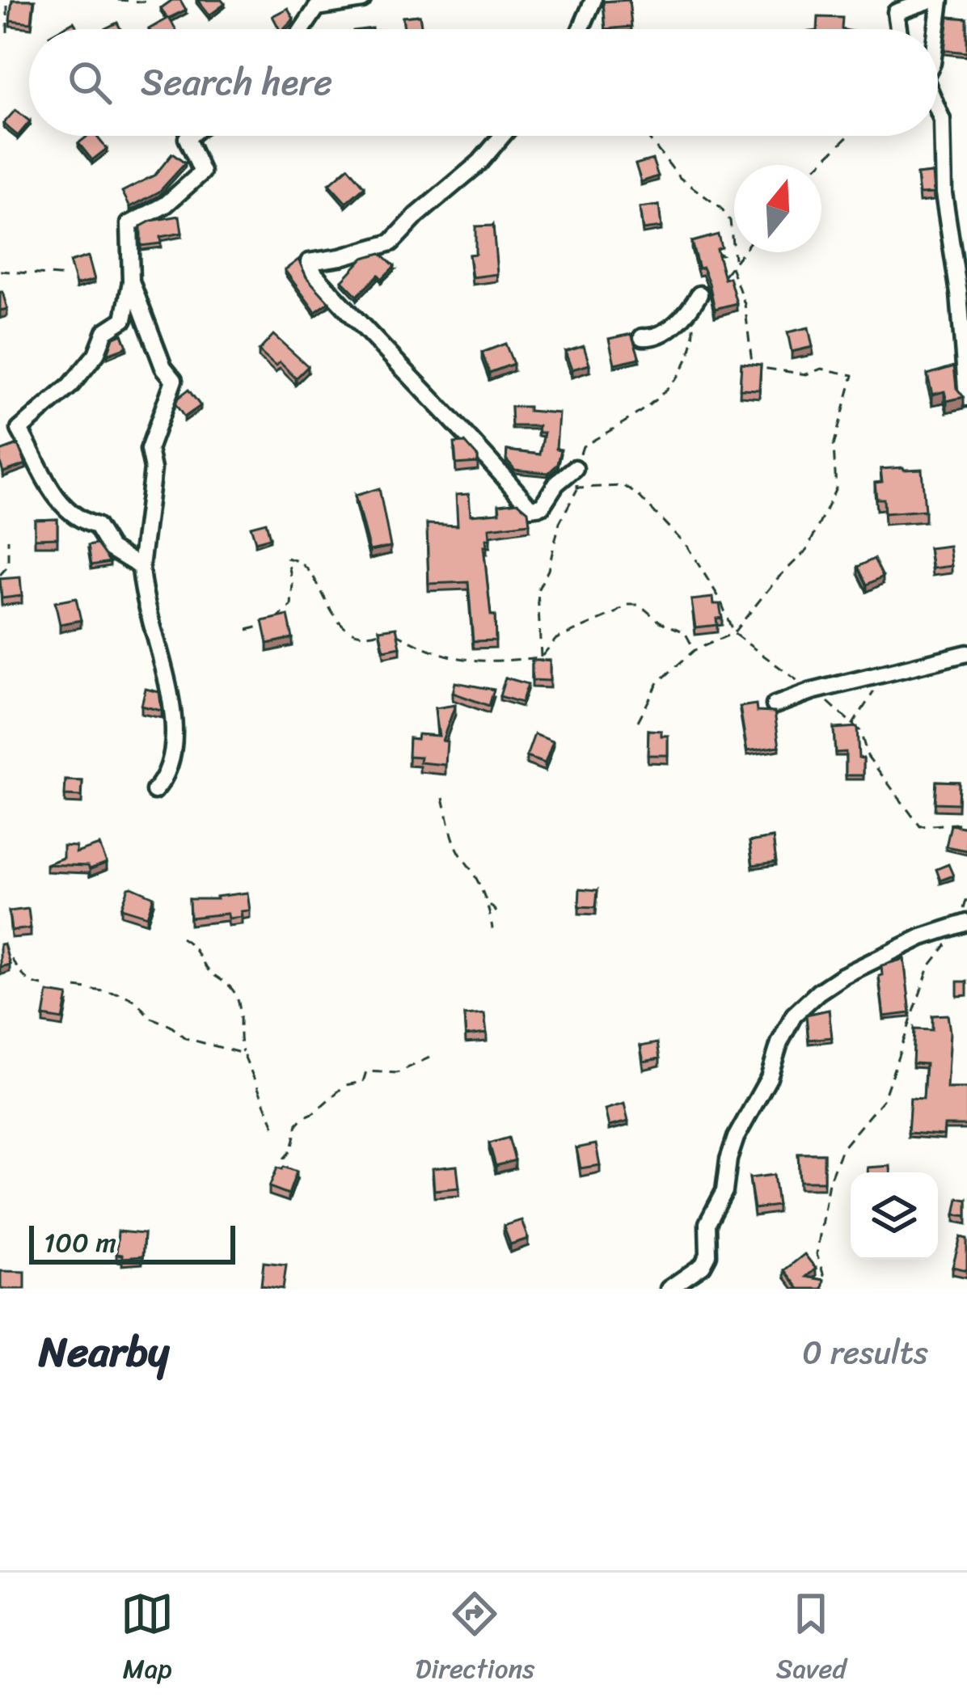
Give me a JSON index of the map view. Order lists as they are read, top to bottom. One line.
{"scale_bar":"100 m","north":"top","page":{"search":"Search here","scale":"100 m","heading":["Nearby","0 results"],"nav":["Map","Directions","Saved"]}}
